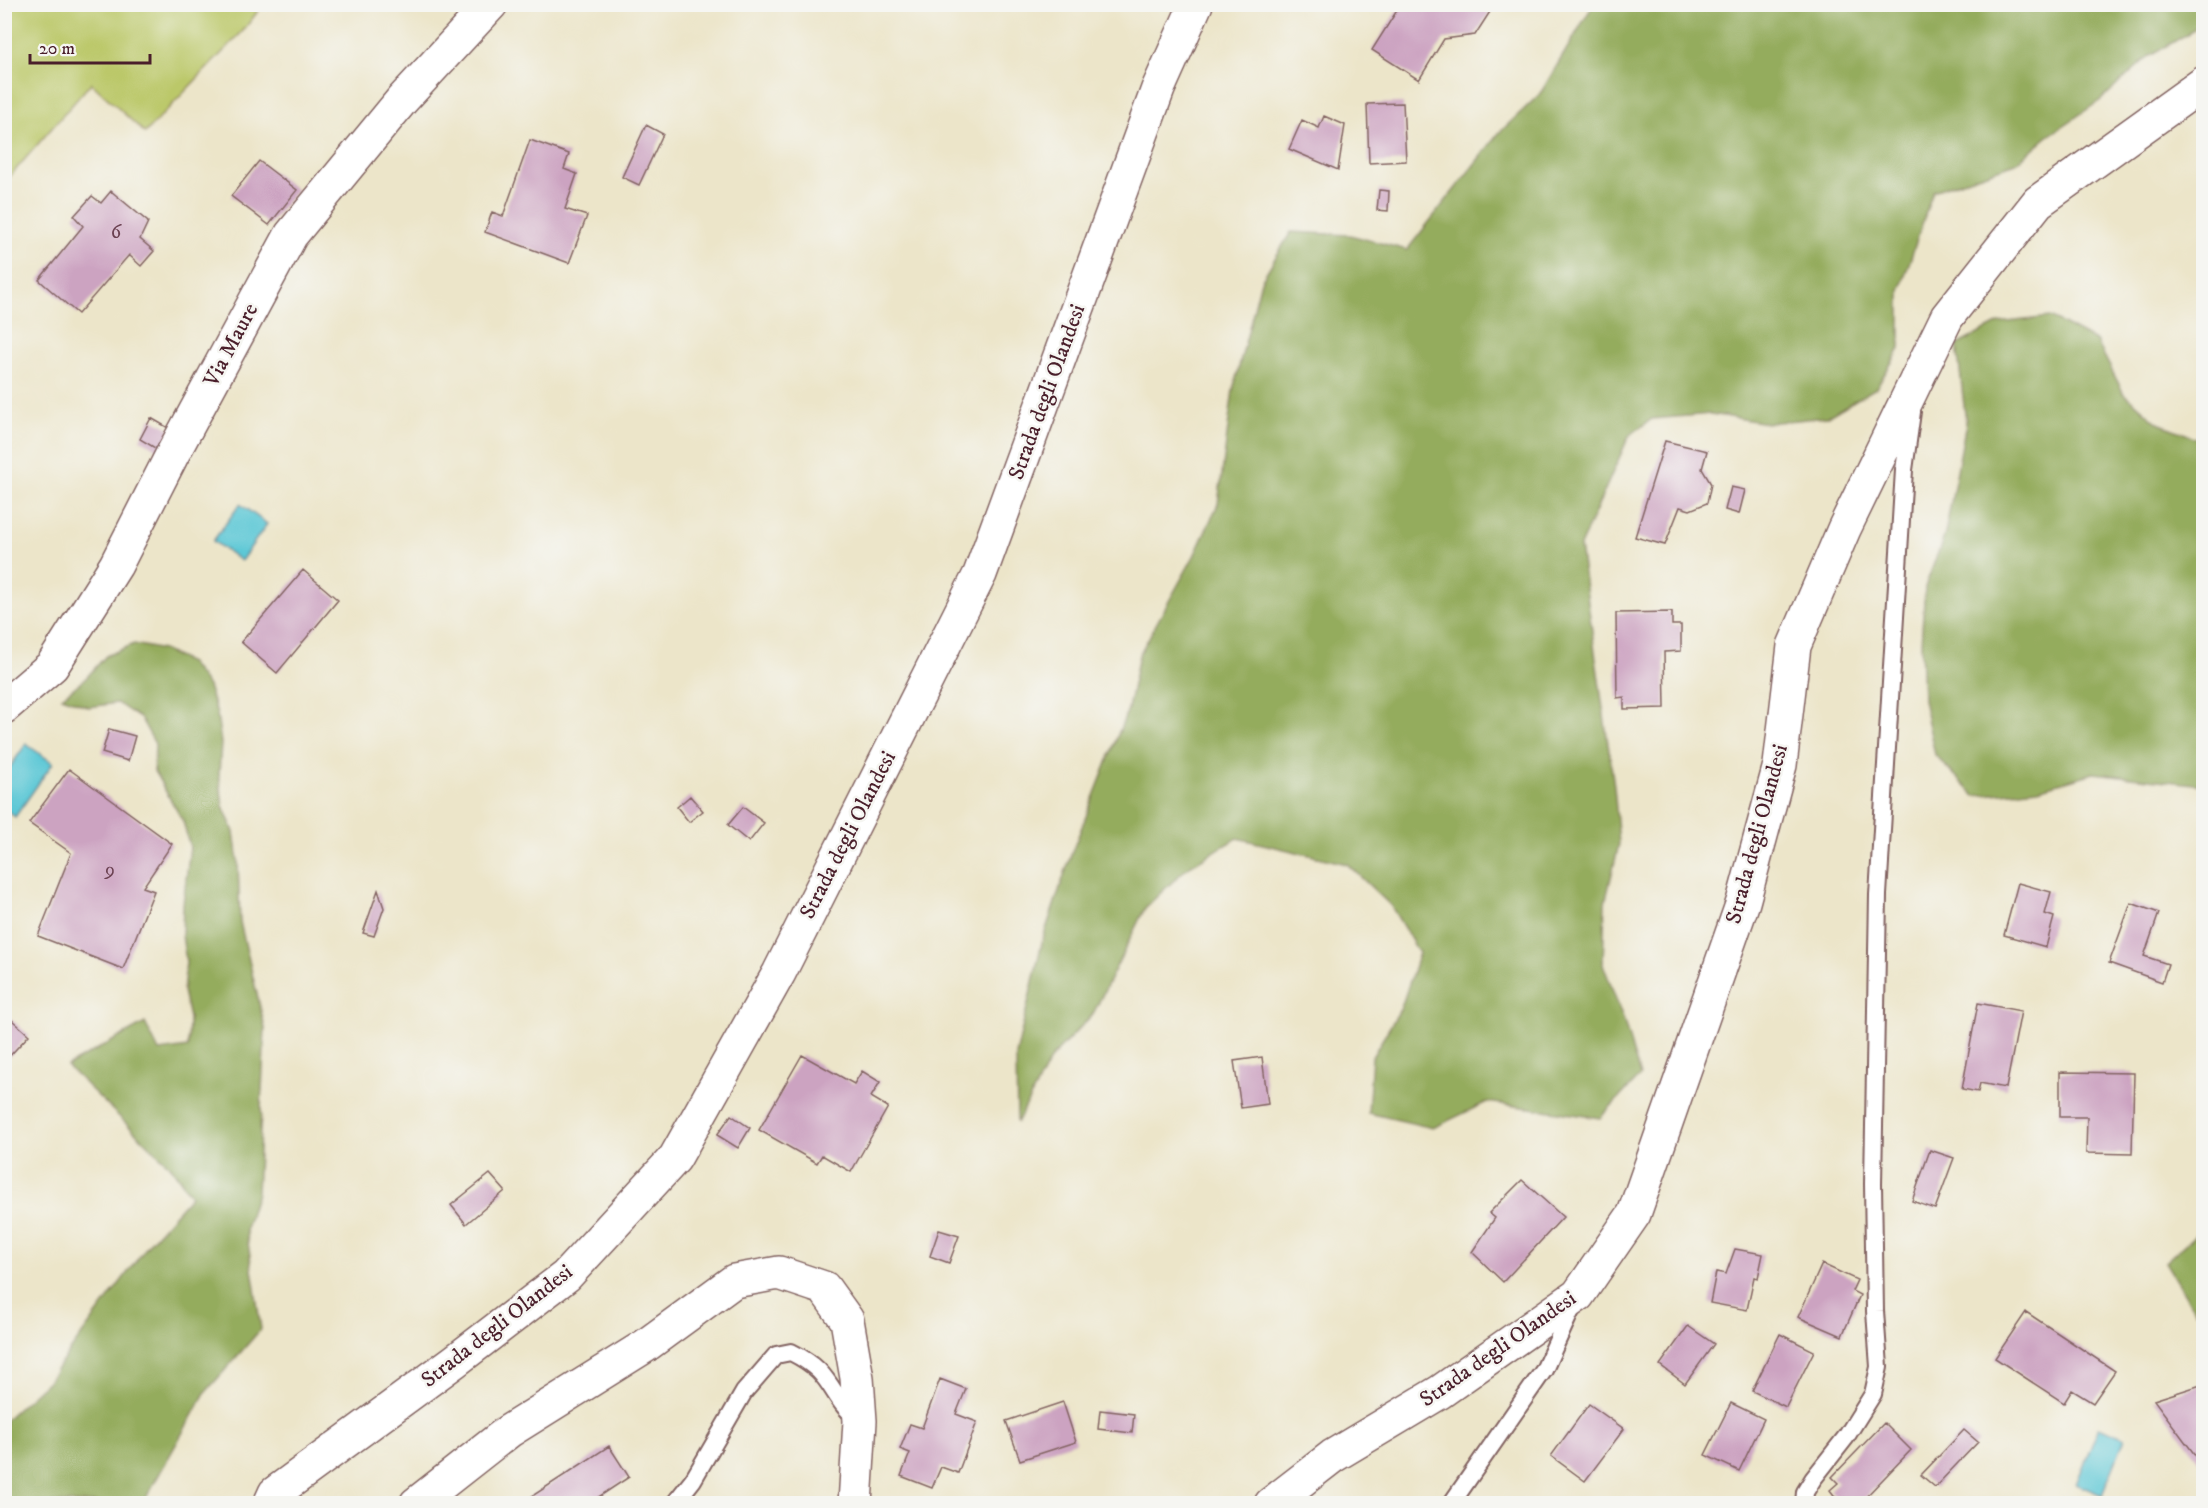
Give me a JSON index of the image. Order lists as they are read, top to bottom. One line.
{"streets":{"main road":["Via Maure","Strada degli Olandesi"]},"house_numbers":["6","9"],"scale_bar":"20 m"}
